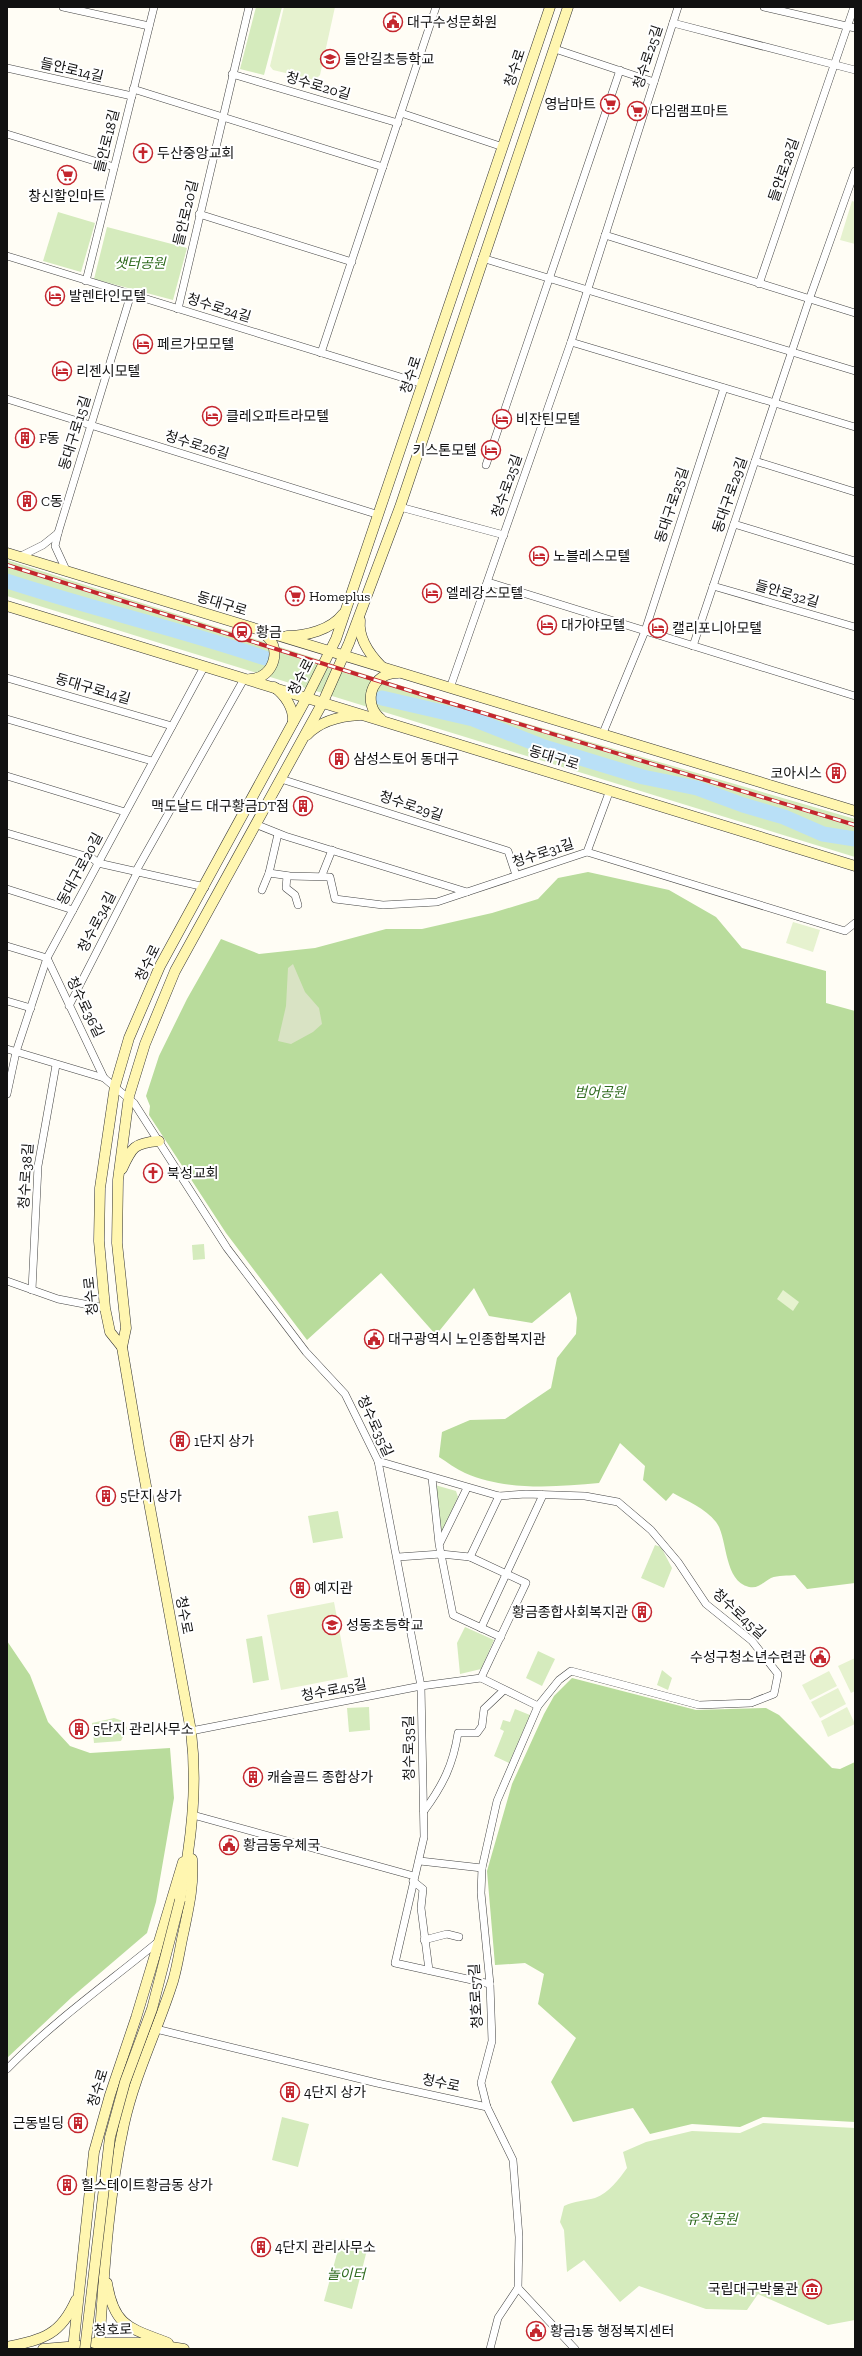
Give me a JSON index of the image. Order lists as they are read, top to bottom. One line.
{"streets":{"main road":["청수로","동대구로","청호로"],"street":["청수로25길","들안로14길","청수로20길","들안로18길","들안로28길","들안로20길","청수로24길","동대구로15길","청수로26길","동대구로29길","동대구로25길","들안로32길","동대구로14길","청수로29길","청수로31길","동대구로20길","청수로34길","청수로36길","청수로38길","청수로35길","청수로45길","청호로57길"]},"crossings":[["청수로25길","청수로"],["청수로25길","들안로28길"],["청수로","청수로24길"],["청수로","청수로26길"],["청수로","동대구로"],["청수로","청수로29길"],["청수로","청수로36길"],["청수로","청수로35길"],["청수로","청수로45길"],["청수로","청호로57길"],["청수로","청호로"],["들안로14길","들안로18길"],["들안로14길","들안로20길"],["청수로20길","들안로20길"],["들안로18길","청수로24길"],["들안로20길","청수로24길"],["청수로24길","동대구로15길"],["동대구로15길","청수로26길"],["동대구로15길","동대구로"],["동대구로29길","들안로32길"],["동대구로25길","동대구로"],["동대구로","청수로31길"],["동대구로","동대구로20길"],["동대구로14길","동대구로20길"],["청수로29길","청수로31길"],["동대구로20길","청수로36길"],["청수로34길","청수로36길"],["청수로36길","청수로35길"],["청수로35길","청수로45길"],["청수로35길","청호로57길"],["청수로45길","청호로57길"]],"parks":["샛터공원","범어공원","유적공원","놀이터"],"places":{"public building":["대구수성문화원","대구광역시 노인종합복지관","수성구청소년수련관","황금동우체국","황금1동 행정복지센터"],"school or university":["들안길초등학교","성동초등학교"],"supermarket":["영남마트","다임램프마트","창신할인마트","Homeplus"],"church":["두산중앙교회","북성교회"],"hotel":["발렌타인모텔","페르가모모텔","리젠시모텔","클레오파트라모텔","비잔틴모텔","키스톤모텔","노블레스모텔","엘레강스모텔","대가야모텔","캘리포니아모텔"],"building":["F동","C동","삼성스토어 동대구","코아시스","맥도날드 대구황금DT점","1단지 상가","5단지 상가","예지관","황금종합사회복지관","5단지 관리사무소","캐슬골드 종합상가","4단지 상가","근동빌딩","힐스테이트황금동 상가","4단지 관리사무소"],"station":["황금"],"museum":["국립대구박물관"]}}
